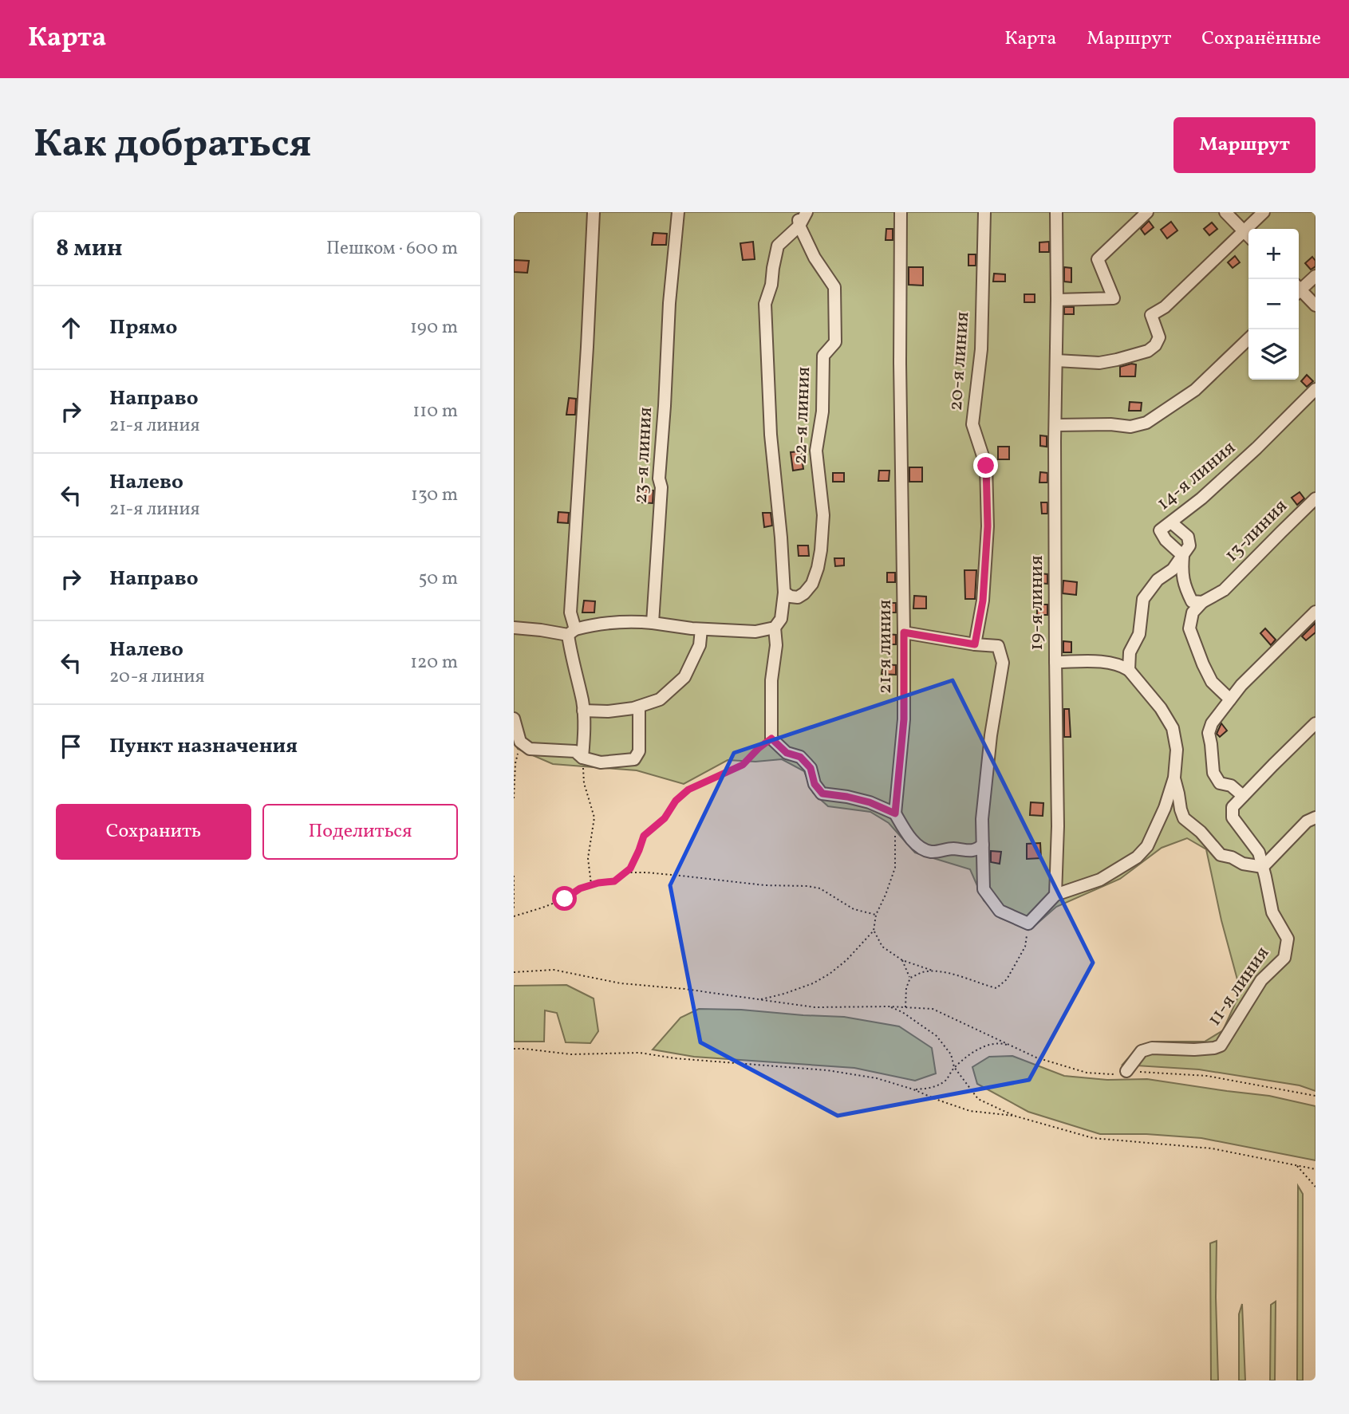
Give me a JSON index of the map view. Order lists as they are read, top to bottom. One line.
{"streets":{"street":["20-я линия","22-я линия","23-я линия","14-я линия","13-линия","19-я линия","21-я линия","11-я линия"]},"page":{"header":"Карта","nav":["Карта","Маршрут","Сохранённые"],"buttons":["Маршрут",["Сохранить","Поделиться"]],"title":"Как добраться","heading":["8 мин","Пешком · 600 m"],"map_buttons":["+","−"],"list":[["Прямо","190 m"],["Направо","21-я линия","110 m"],["Налево","21-я линия","130 m"],["Направо","50 m"],["Налево","20-я линия","120 m"],"Пункт назначения"]}}
